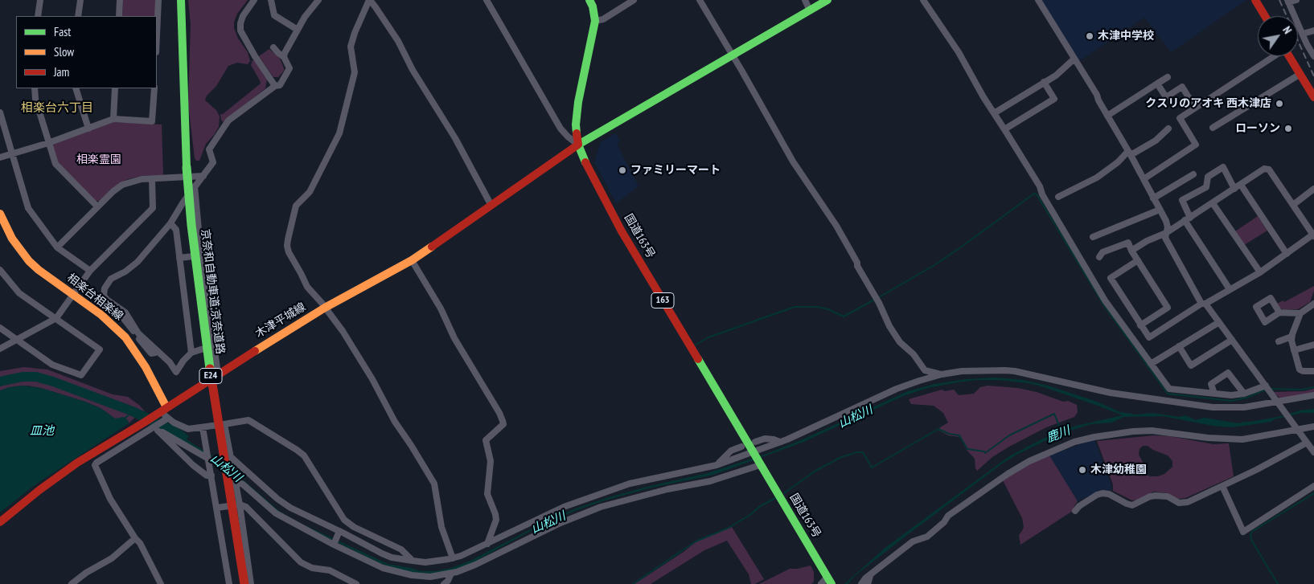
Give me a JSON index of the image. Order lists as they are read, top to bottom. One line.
{"streets":{"main road":["国道163号","京奈和自動車道;京奈道路","相楽台相楽線","163","木津平城線","E24"]},"crossings":[["国道163号","木津平城線"],["相楽台相楽線","木津平城線"]],"districts":["相楽台六丁目"],"water":["山松川","皿池","鹿川"],"parks":["相楽霊園"],"places":["木津中学校","クスリのアオキ 西木津店","ローソン","ファミリーマート","木津幼稚園"],"legend":["Fast","Slow","Jam"],"north":"top right"}
